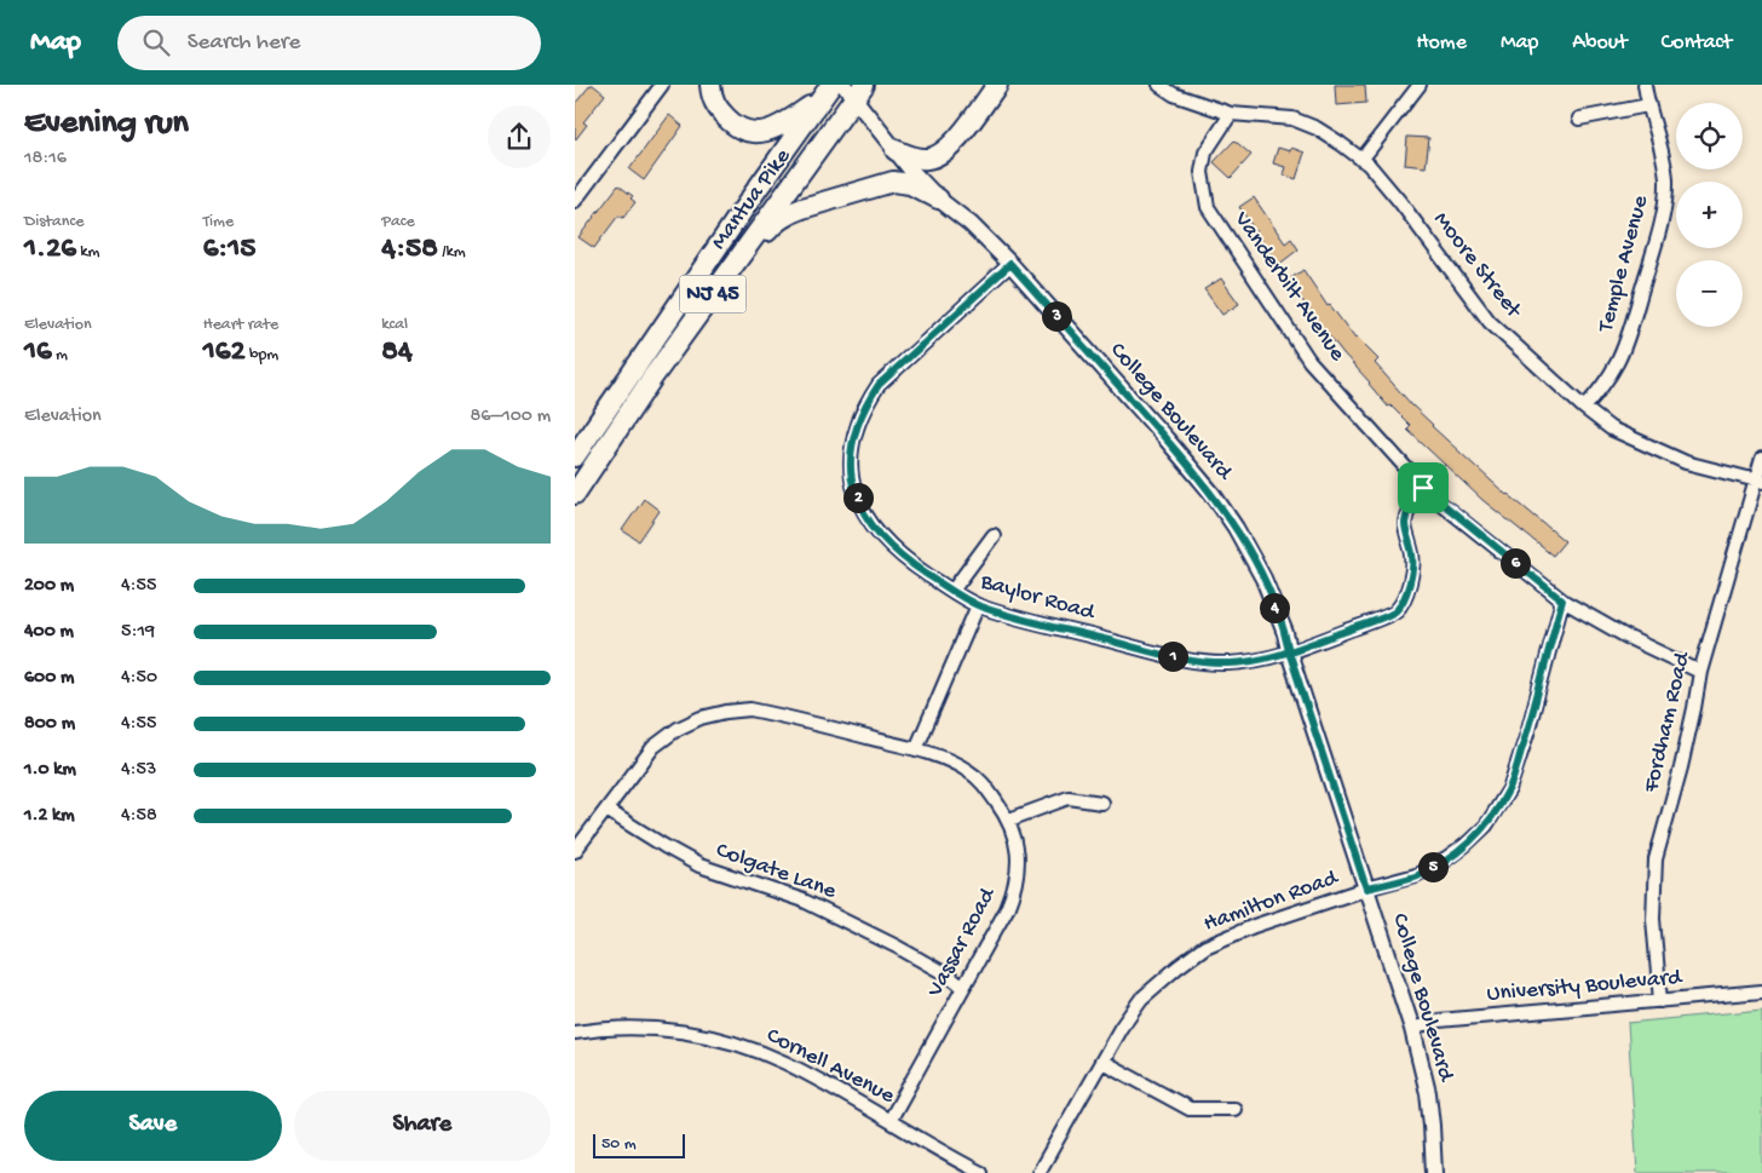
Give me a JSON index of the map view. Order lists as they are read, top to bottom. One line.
{"streets":{"main road":["Mantua Pike","NJ 45"],"street":["Temple Avenue","Moore Street","Vanderbilt Avenue","College Boulevard","Baylor Road","Fordham Road","Colgate Lane","Hamilton Road","Vassar Road","University Boulevard","Cornell Avenue"]},"crossings":[["Temple Avenue","Moore Street"],["Moore Street","Vanderbilt Avenue"],["Moore Street","Fordham Road"],["Vanderbilt Avenue","Baylor Road"],["Vanderbilt Avenue","Fordham Road"],["Vanderbilt Avenue","Hamilton Road"],["College Boulevard","Baylor Road"],["College Boulevard","Hamilton Road"],["College Boulevard","University Boulevard"],["Fordham Road","University Boulevard"],["Colgate Lane","Vassar Road"],["Vassar Road","Cornell Avenue"]],"scale_bar":"50 m","page":{"header":"Map","search":"Search here","nav":["Home","Map","About","Contact"],"heading":["Evening run","18:16"],"map_buttons":["+","−"],"stats":[["Distance","1.26 km"],["Time","6:15"],["Pace","4:58 /km"],["Elevation","16 m"],["Heart rate","162 bpm"],["kcal","84"]],"pins":["3","2","6","4","1","5"],"chart":["Elevation","86–100 m"],"list":[{"name":"200 m","note":"4:55"},{"name":"400 m","note":"5:19"},{"name":"600 m","note":"4:50"},{"name":"800 m","note":"4:55"},{"name":"1.0 km","note":"4:53"},{"name":"1.2 km","note":"4:58"}],"buttons":["Save","Share"],"scale":"50 m"}}
